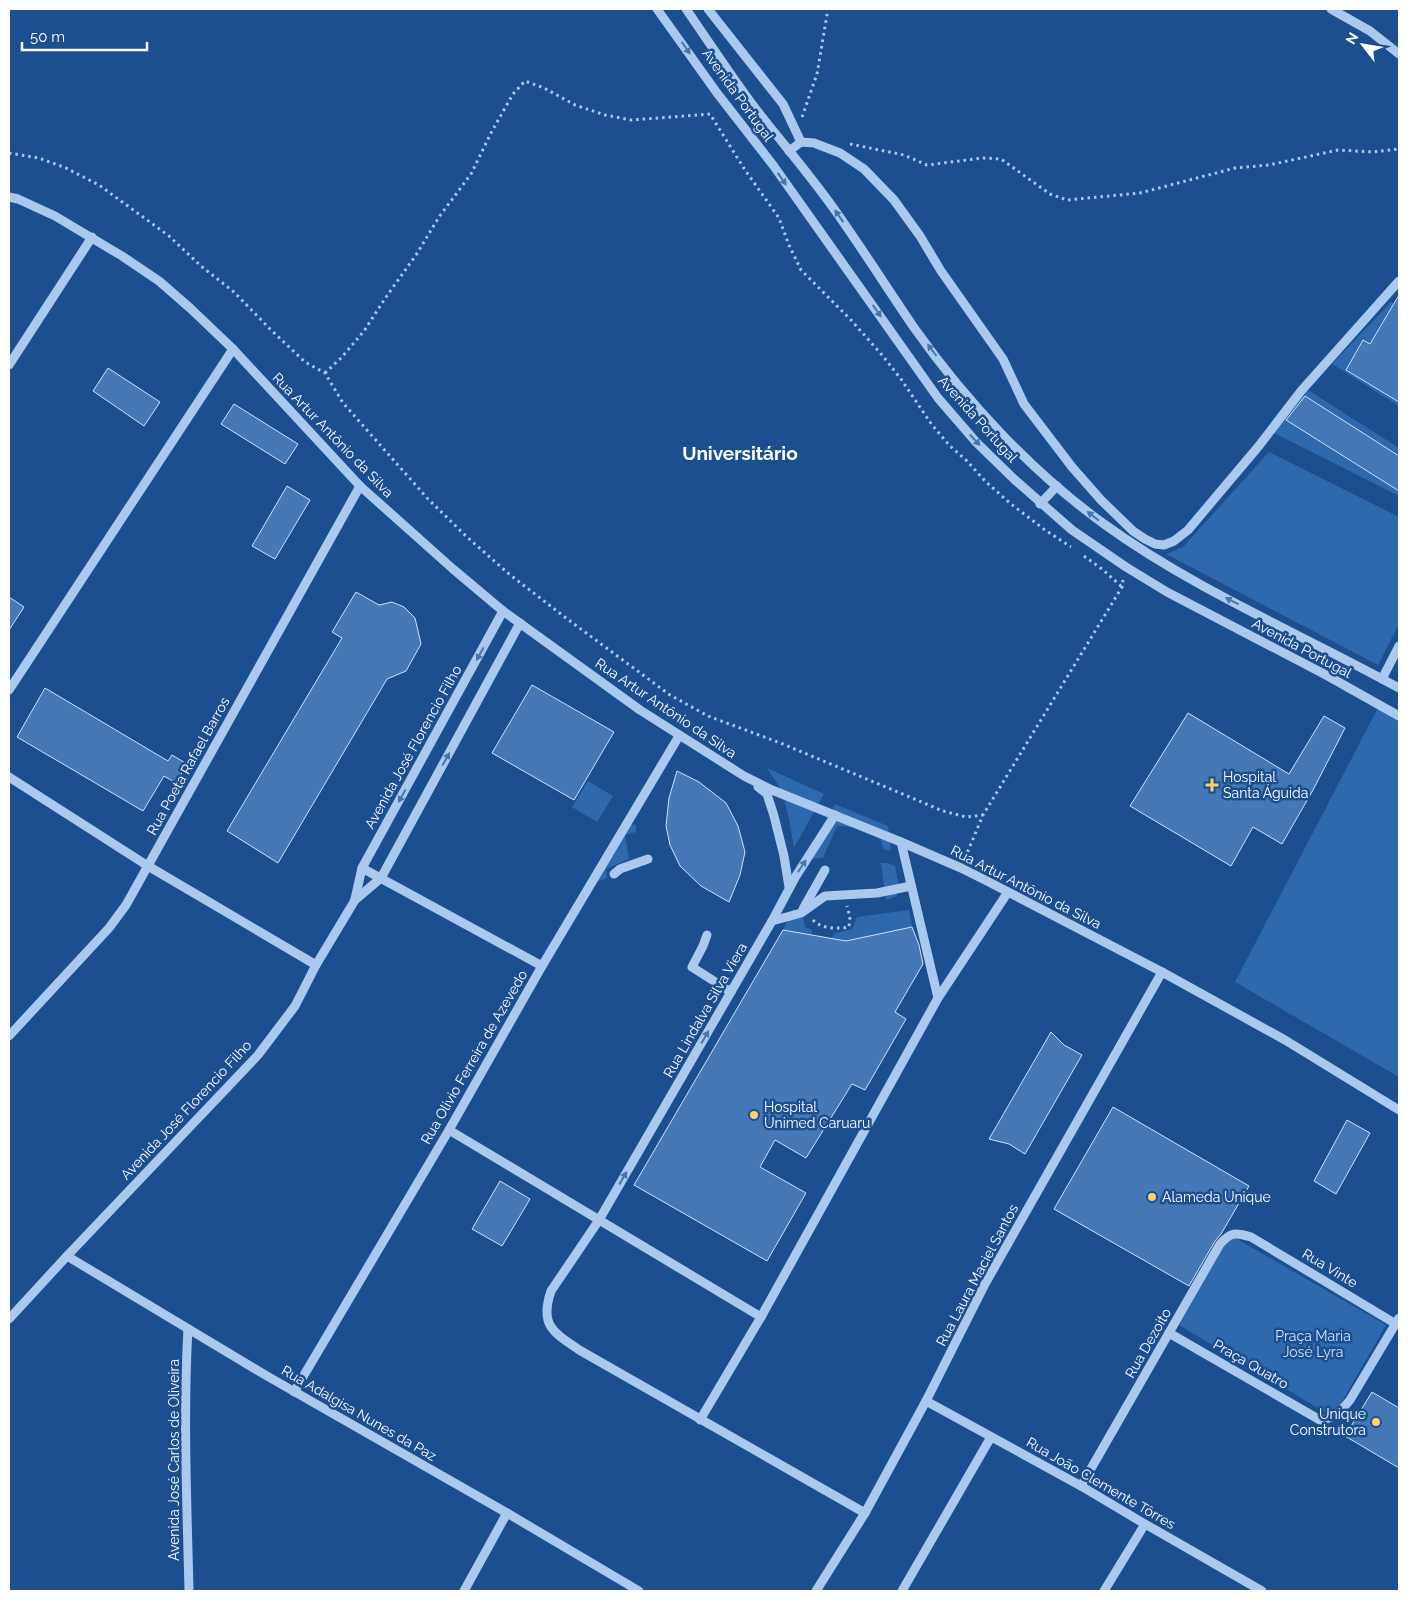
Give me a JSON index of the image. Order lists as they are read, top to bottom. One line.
{"streets":{"street":["Avenida Portugal","Rua Artur Antônio da Silva","Avenida José Florencio Filho","Rua Poeta Rafael Barros","Rua Lindalva Silva Viera","Rua Olivio Ferreira de Azevedo","Rua Vinte","Rua Laura Maciel Santos","Rua Dezoito","Praça Quatro","Rua Adalgisa Nunes da Paz","Avenida José Carlos de Oliveira","Rua João Clemente Tôrres"]},"crossings":[["Rua Artur Antônio da Silva","Avenida José Florencio Filho"],["Rua Artur Antônio da Silva","Rua Poeta Rafael Barros"],["Rua Artur Antônio da Silva","Rua Lindalva Silva Viera"],["Rua Artur Antônio da Silva","Rua Olivio Ferreira de Azevedo"],["Rua Artur Antônio da Silva","Rua Laura Maciel Santos"],["Avenida José Florencio Filho","Rua Adalgisa Nunes da Paz"],["Rua Lindalva Silva Viera","Rua Laura Maciel Santos"],["Rua Olivio Ferreira de Azevedo","Rua Adalgisa Nunes da Paz"],["Rua Vinte","Rua Dezoito"],["Rua Vinte","Praça Quatro"],["Rua Laura Maciel Santos","Rua João Clemente Tôrres"],["Rua Dezoito","Praça Quatro"],["Rua Dezoito","Rua João Clemente Tôrres"],["Rua Adalgisa Nunes da Paz","Avenida José Carlos de Oliveira"]],"one_way":["Rua Lindalva Silva Viera"],"districts":["Universitário"],"parks":["Praça Maria José Lyra"],"places":{"health":["Hospital Santa Águida"],"other":["Hospital Unimed Caruaru","Alameda Unique","Unique Construtora"]},"scale_bar":"50 m","north":"top left"}
